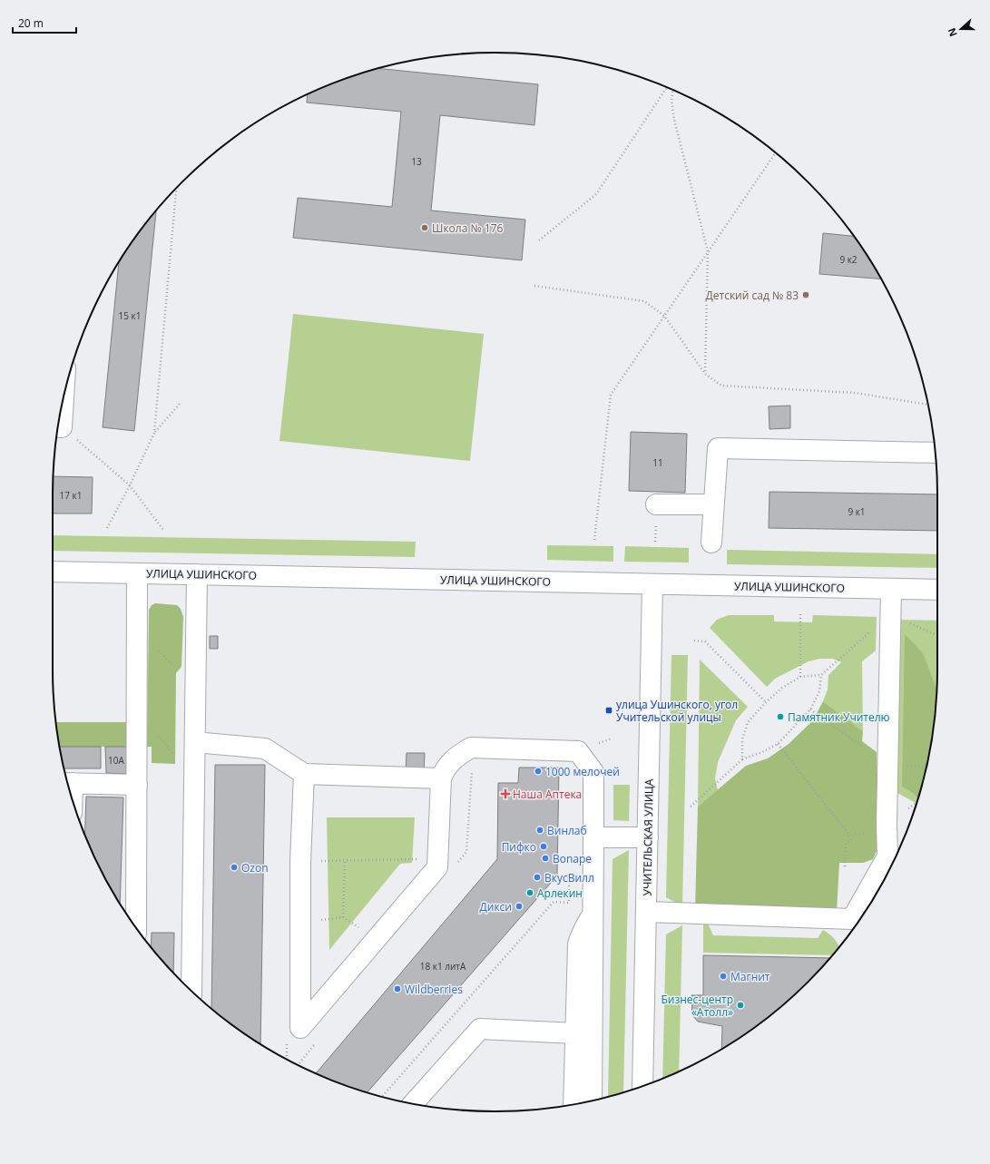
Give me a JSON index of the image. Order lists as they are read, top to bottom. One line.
{"streets":{"street":["УЛИЦА УШИНСКОГО","УЧИТЕЛЬСКАЯ УЛИЦА"]},"crossings":[["УЛИЦА УШИНСКОГО","УЧИТЕЛЬСКАЯ УЛИЦА"]],"places":{"other":["Школа № 176","Детский сад № 83","Памятник Учителю","1000 мелочей","Винлаб","Пифко","Bonape","Ozon","ВкусВилл","Арлекин","Дикси","Магнит","Wildberries","Бизнес-центр «Атолл»"],"transit":["улица Ушинского, угол Учительской улицы"],"health":["Наша Аптека"]},"house_numbers":["13","9 к2","15 к1","11","17 к1","9 к1","10А","18 к1 литА"],"scale_bar":"20 m","north":"left"}
